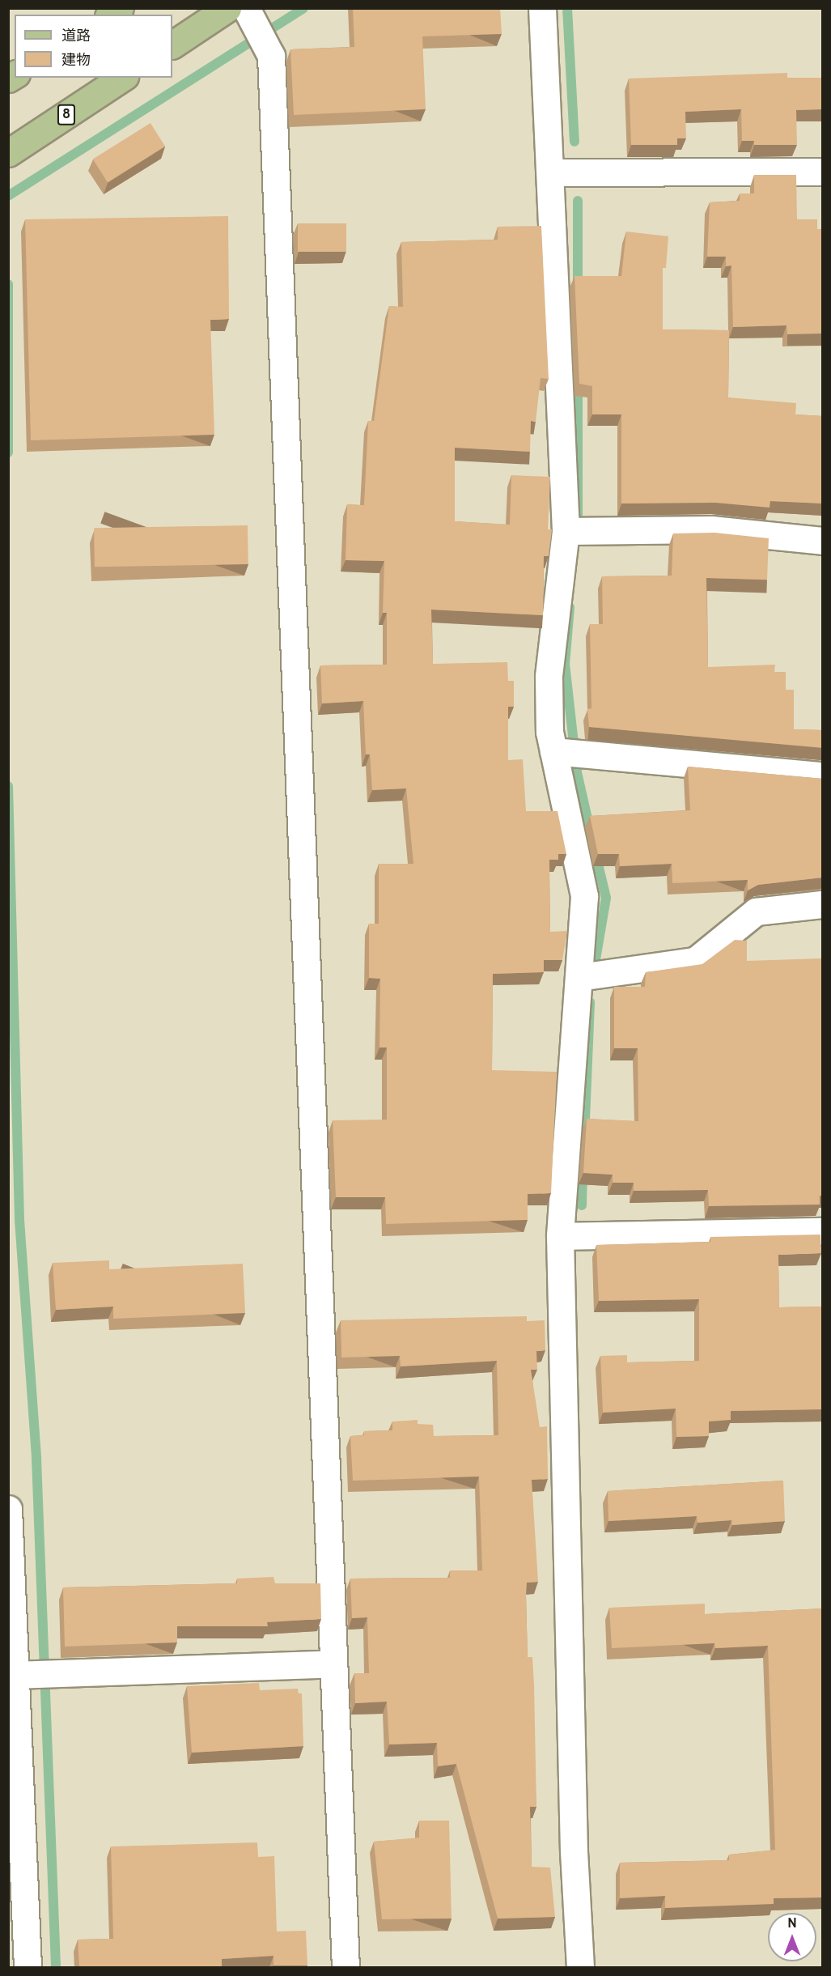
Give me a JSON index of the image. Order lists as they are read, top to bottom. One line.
{"streets":{"main road":["8"]},"legend":["道路","建物"],"north":"top"}
